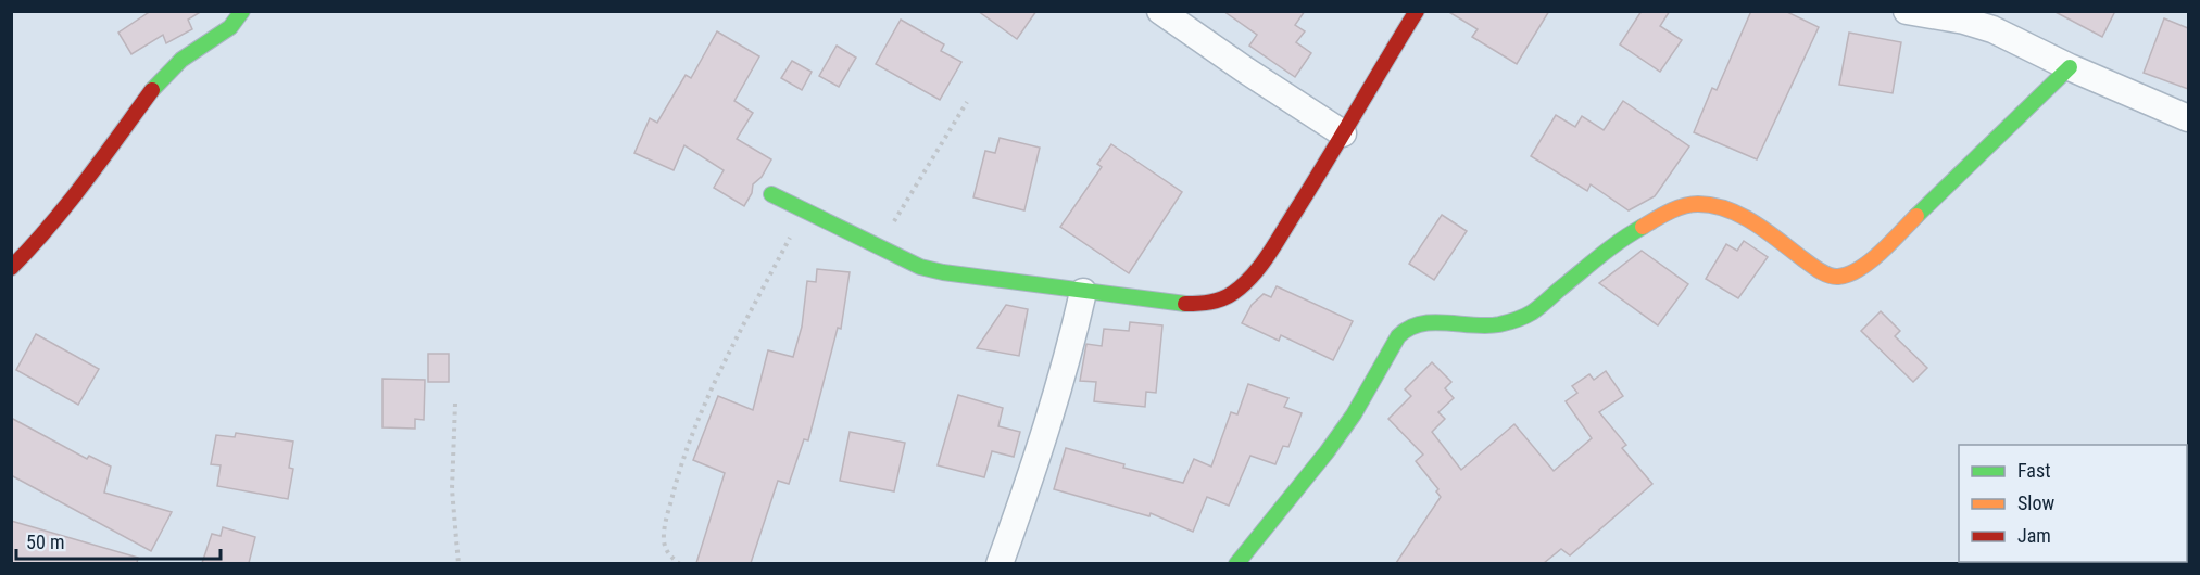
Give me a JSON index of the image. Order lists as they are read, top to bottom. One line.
{"legend":["Fast","Slow","Jam"],"scale_bar":"50 m"}
